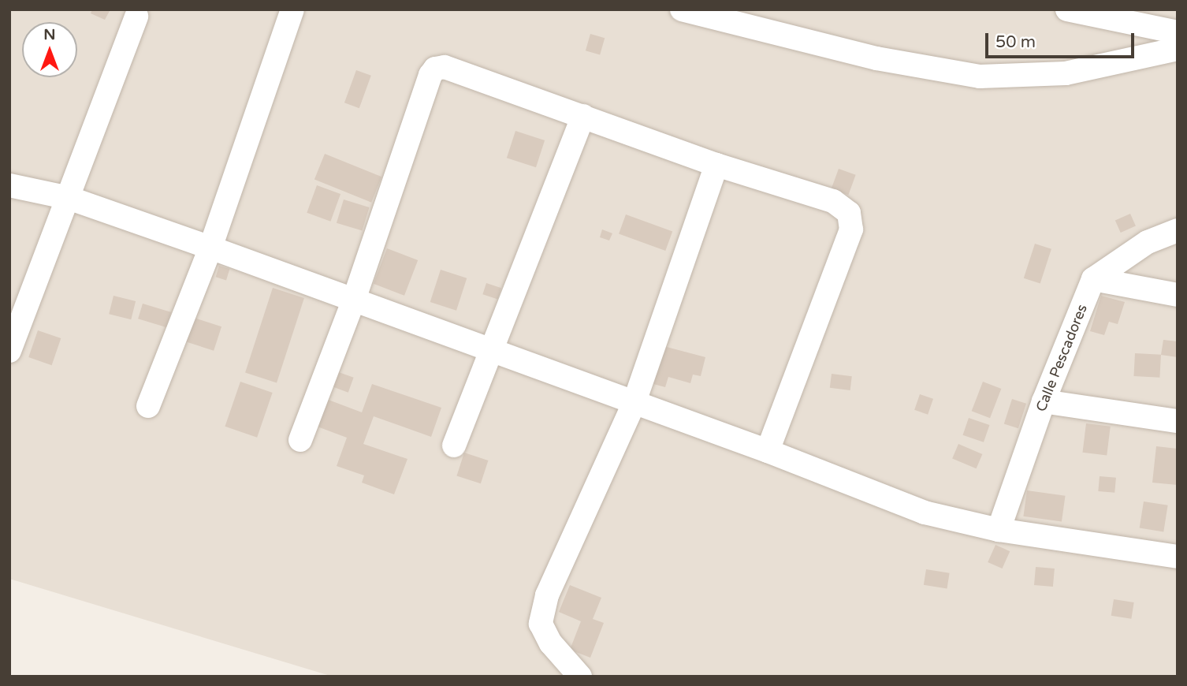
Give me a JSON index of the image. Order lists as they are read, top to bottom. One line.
{"streets":{"street":["Calle Pescadores"]},"scale_bar":"50 m","north":"top"}
